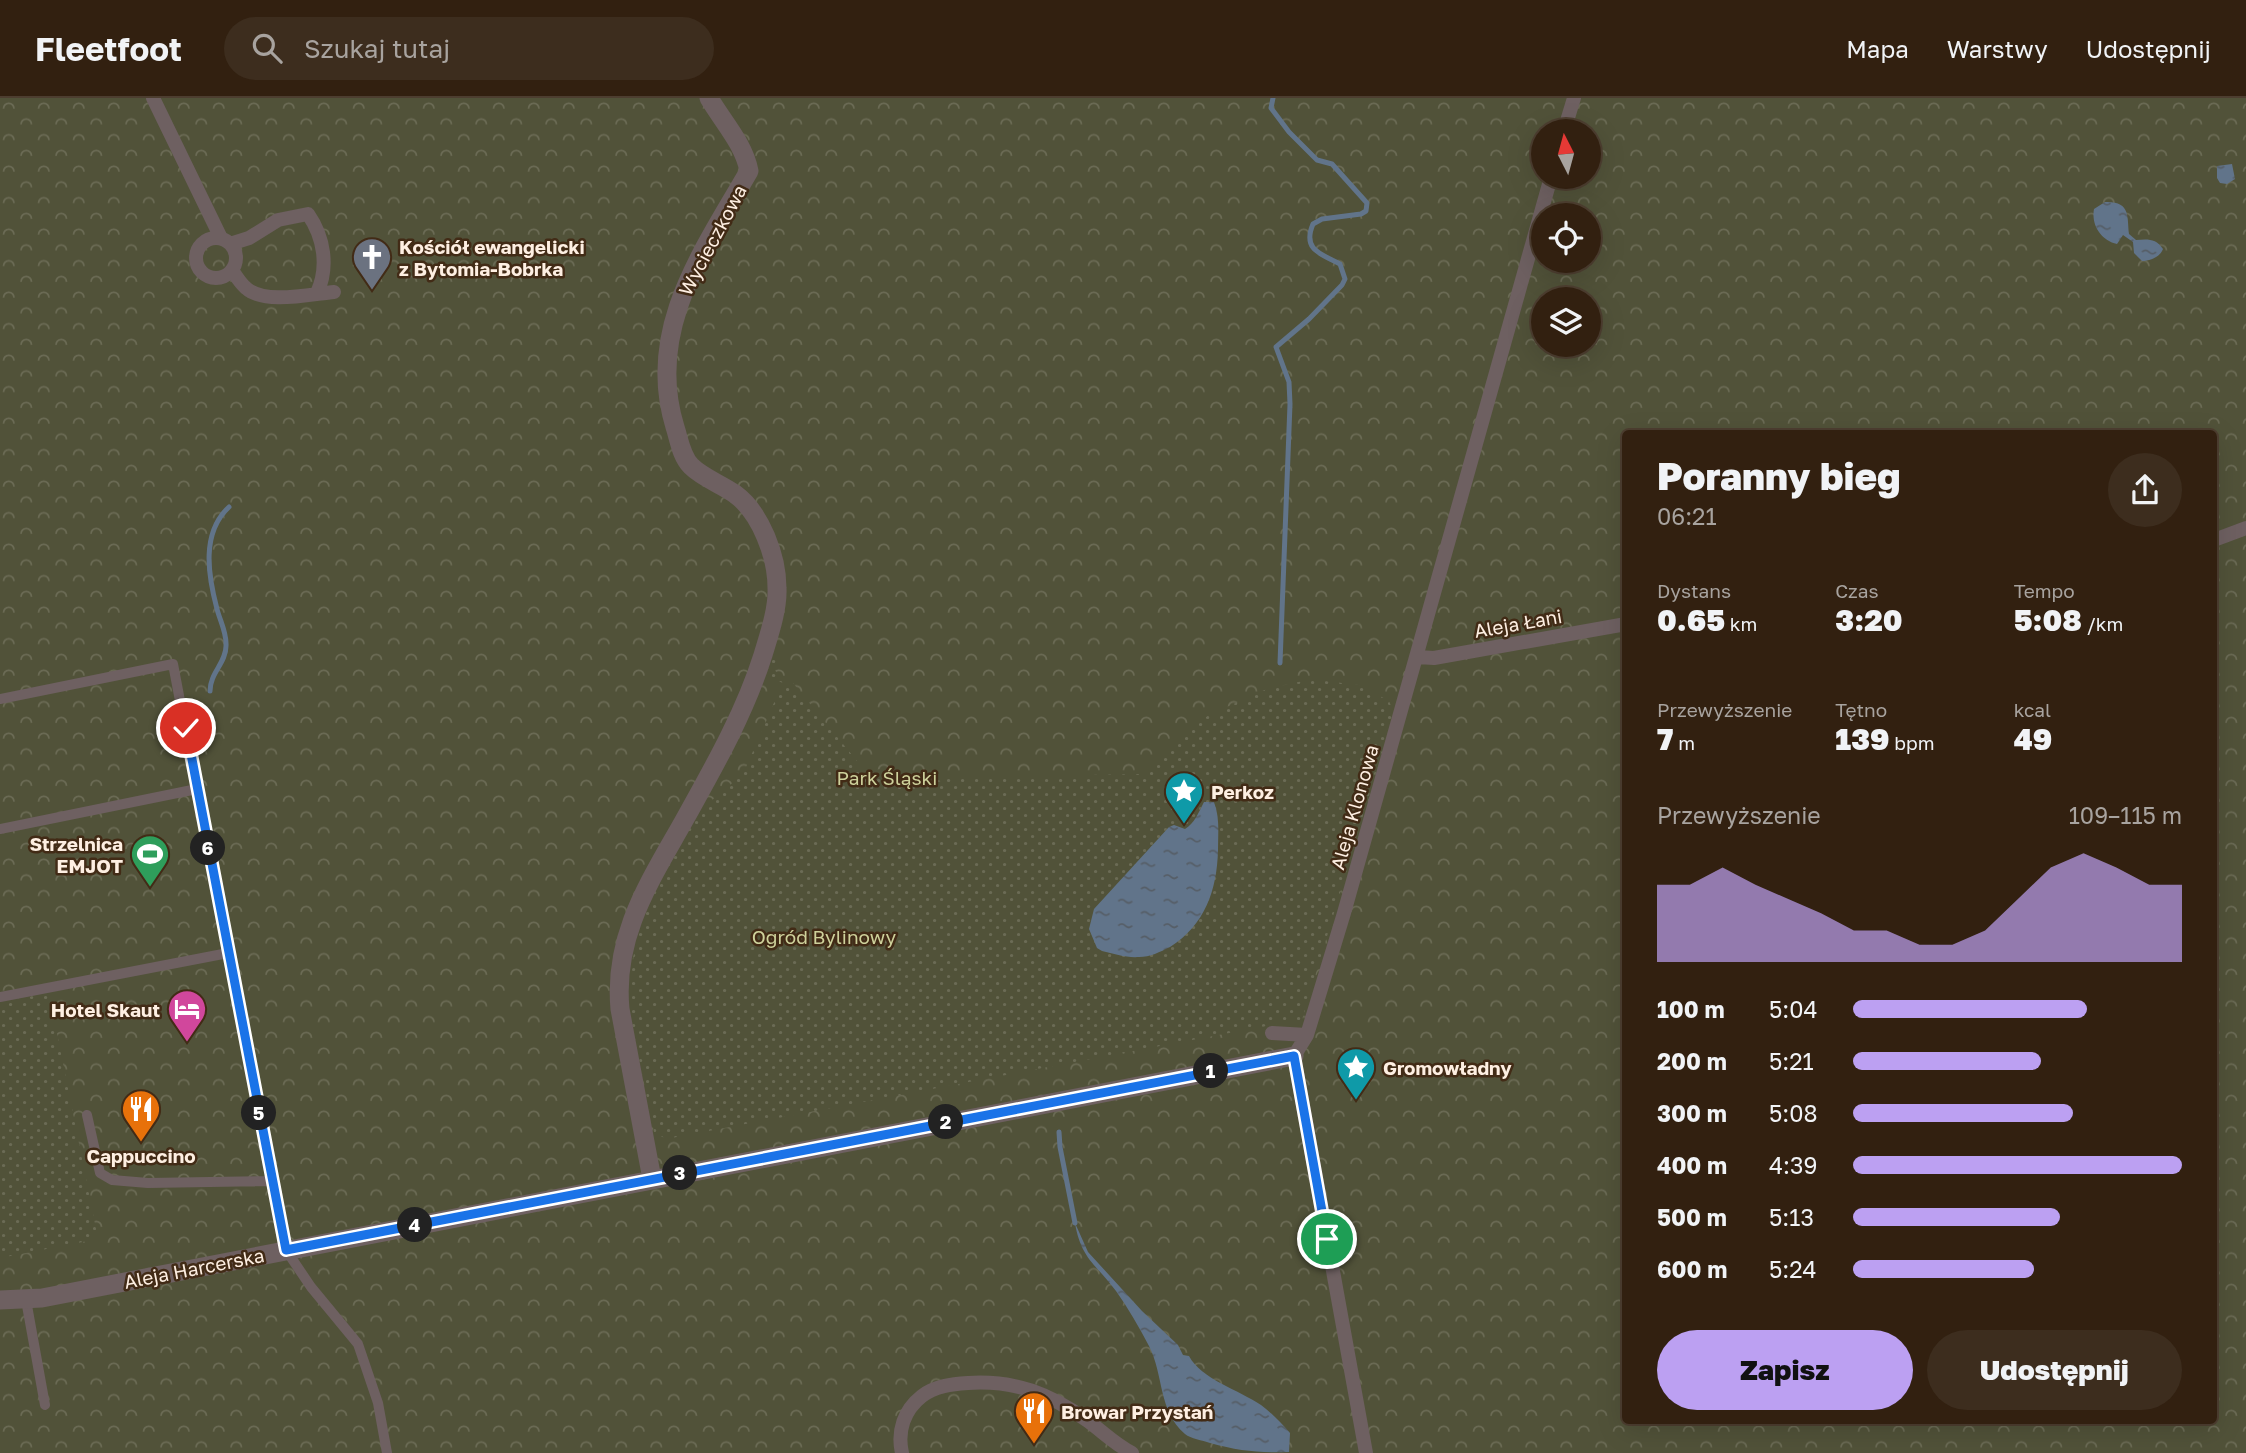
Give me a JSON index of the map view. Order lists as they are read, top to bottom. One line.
{"streets":{"street":["Wycieczkowa","Aleja Łani","Aleja Klonowa","Aleja Harcerska"]},"crossings":[["Wycieczkowa","Aleja Harcerska"],["Aleja Łani","Aleja Klonowa"],["Aleja Klonowa","Aleja Harcerska"]],"parks":["Park Śląski","Ogród Bylinowy"],"places":{"church":["Kościół ewangelicki z Bytomia-Bobrka"],"place":["Perkoz","Gromowładny"],"sports":["Strzelnica EMJOT"],"hotel":["Hotel Skaut"],"restaurant":["Cappuccino","Browar Przystań"]},"north":"top","page":{"header":"Fleetfoot","search":"Szukaj tutaj","nav":["Mapa","Warstwy","Udostępnij"],"heading":["Poranny bieg","06:21"],"stats":[["Dystans","0.65 km"],["Czas","3:20"],["Tempo","5:08 /km"],["Przewyższenie","7 m"],["Tętno","139 bpm"],["kcal","49"]],"chart":["Przewyższenie","109–115 m"],"pins":["6","1","5","2","3","4"],"list":[{"name":"100 m","note":"5:04"},{"name":"200 m","note":"5:21"},{"name":"300 m","note":"5:08"},{"name":"400 m","note":"4:39"},{"name":"500 m","note":"5:13"},{"name":"600 m","note":"5:24"}],"buttons":["Zapisz","Udostępnij"]}}
